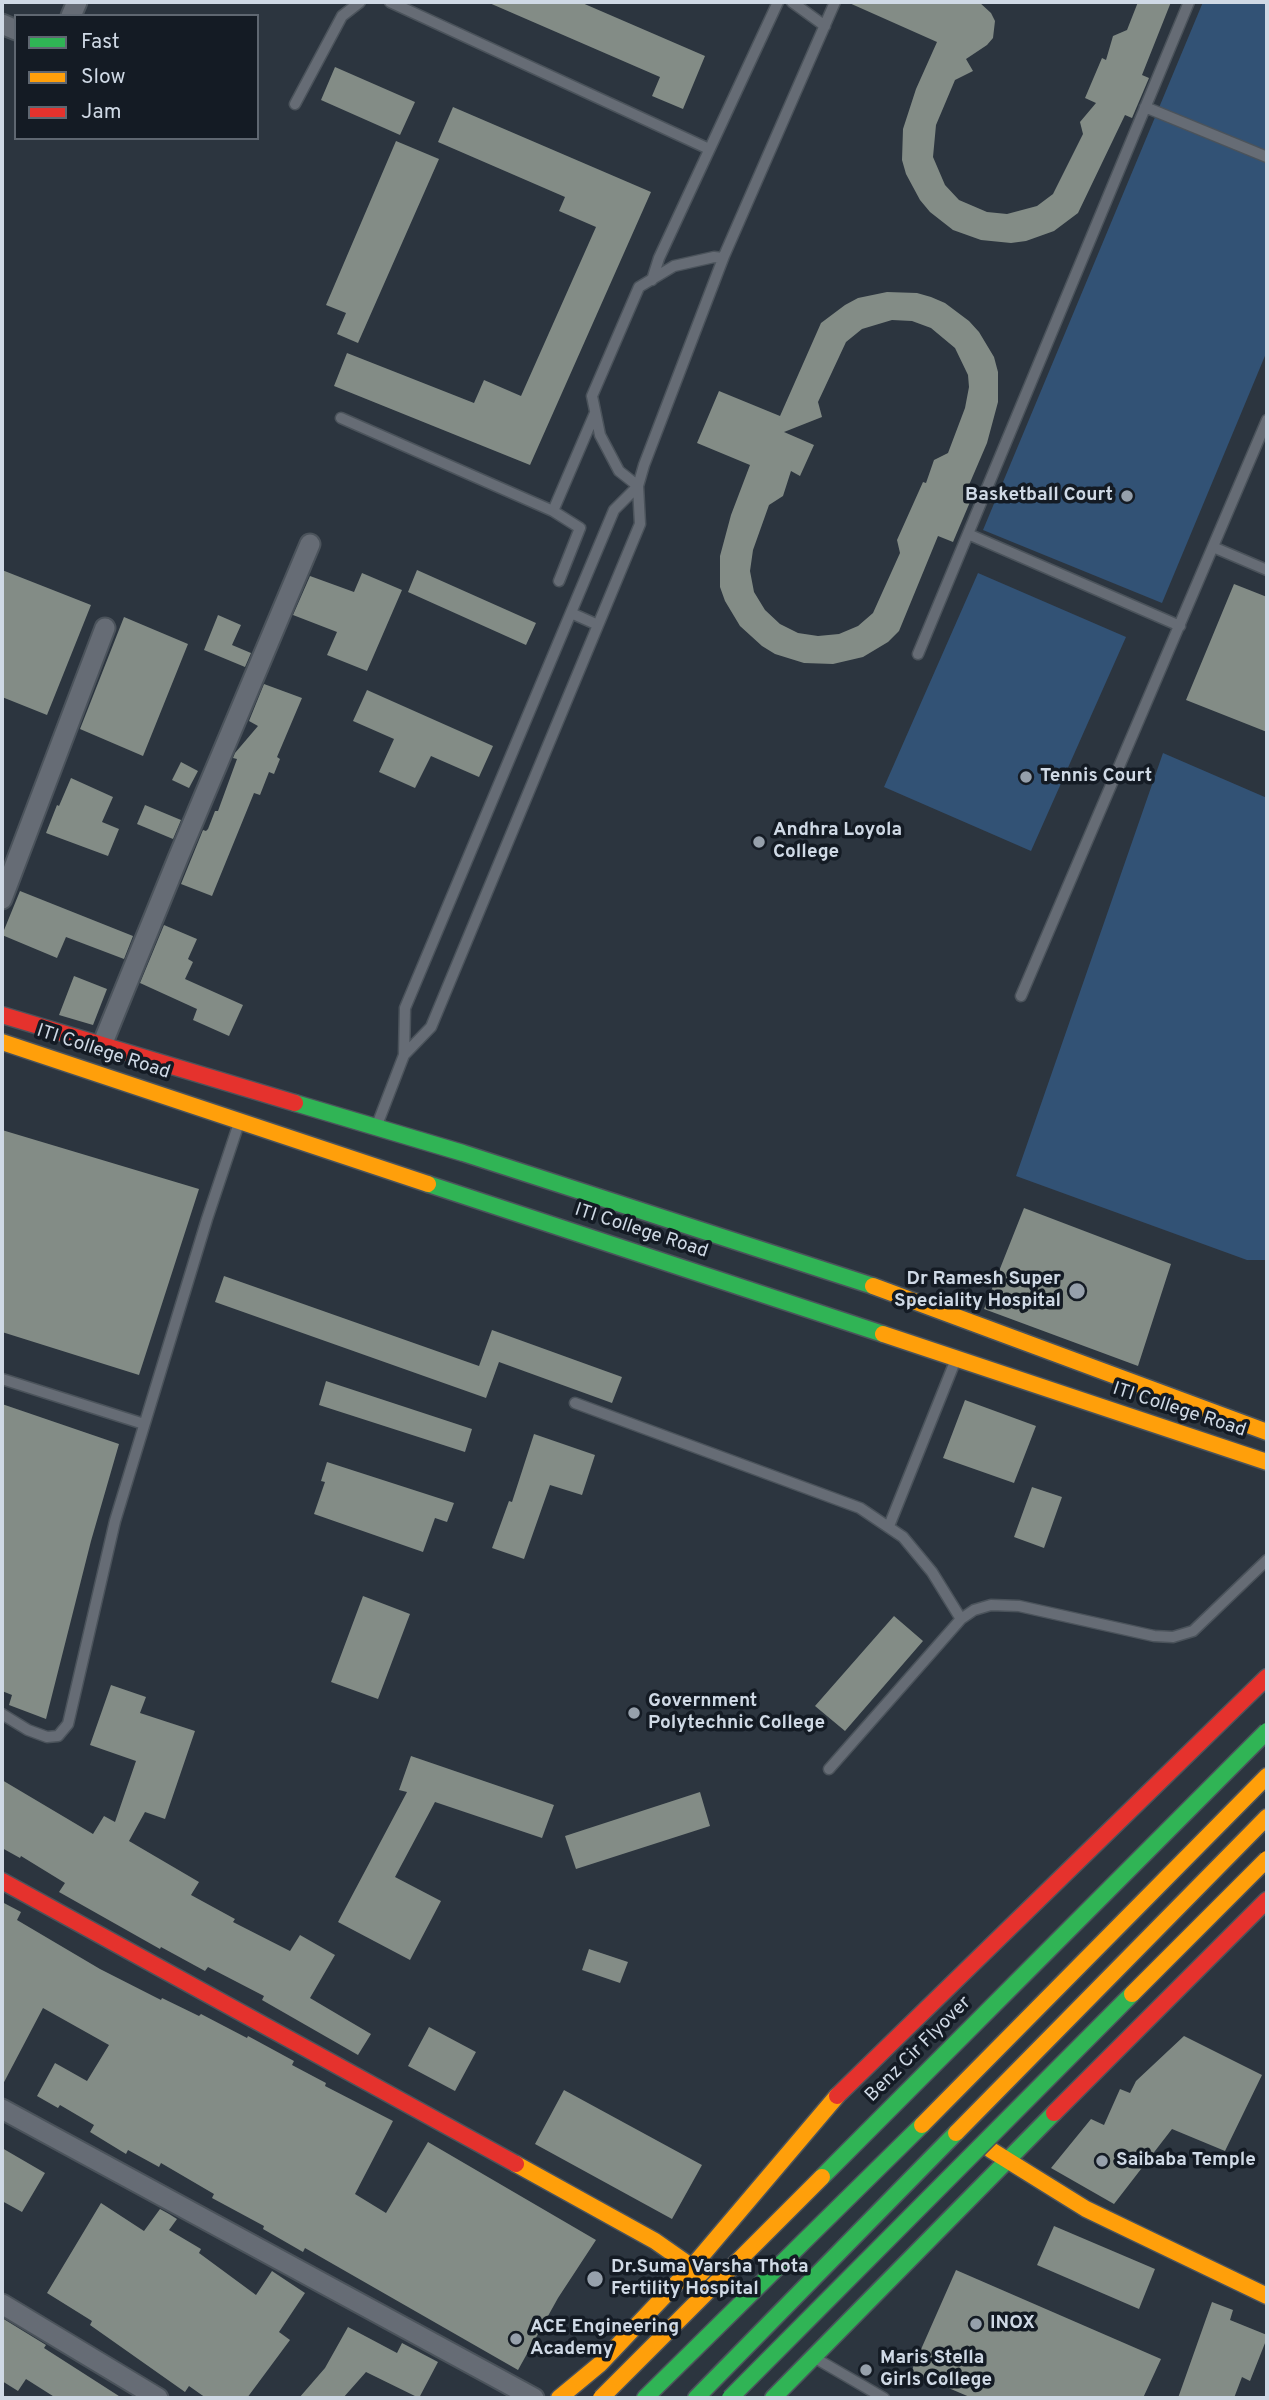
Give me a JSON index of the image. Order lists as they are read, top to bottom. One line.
{"streets":{"street":["ITI College Road","Benz Cir Flyover"]},"places":["Basketball Court","Tennis Court","Andhra Loyola College","Dr Ramesh Super Speciality Hospital","Government Polytechnic College","Saibaba Temple","Dr.Suma Varsha Thota Fertility Hospital","INOX","ACE Engineering Academy","Maris Stella Girls College"],"legend":["Fast","Slow","Jam"]}
